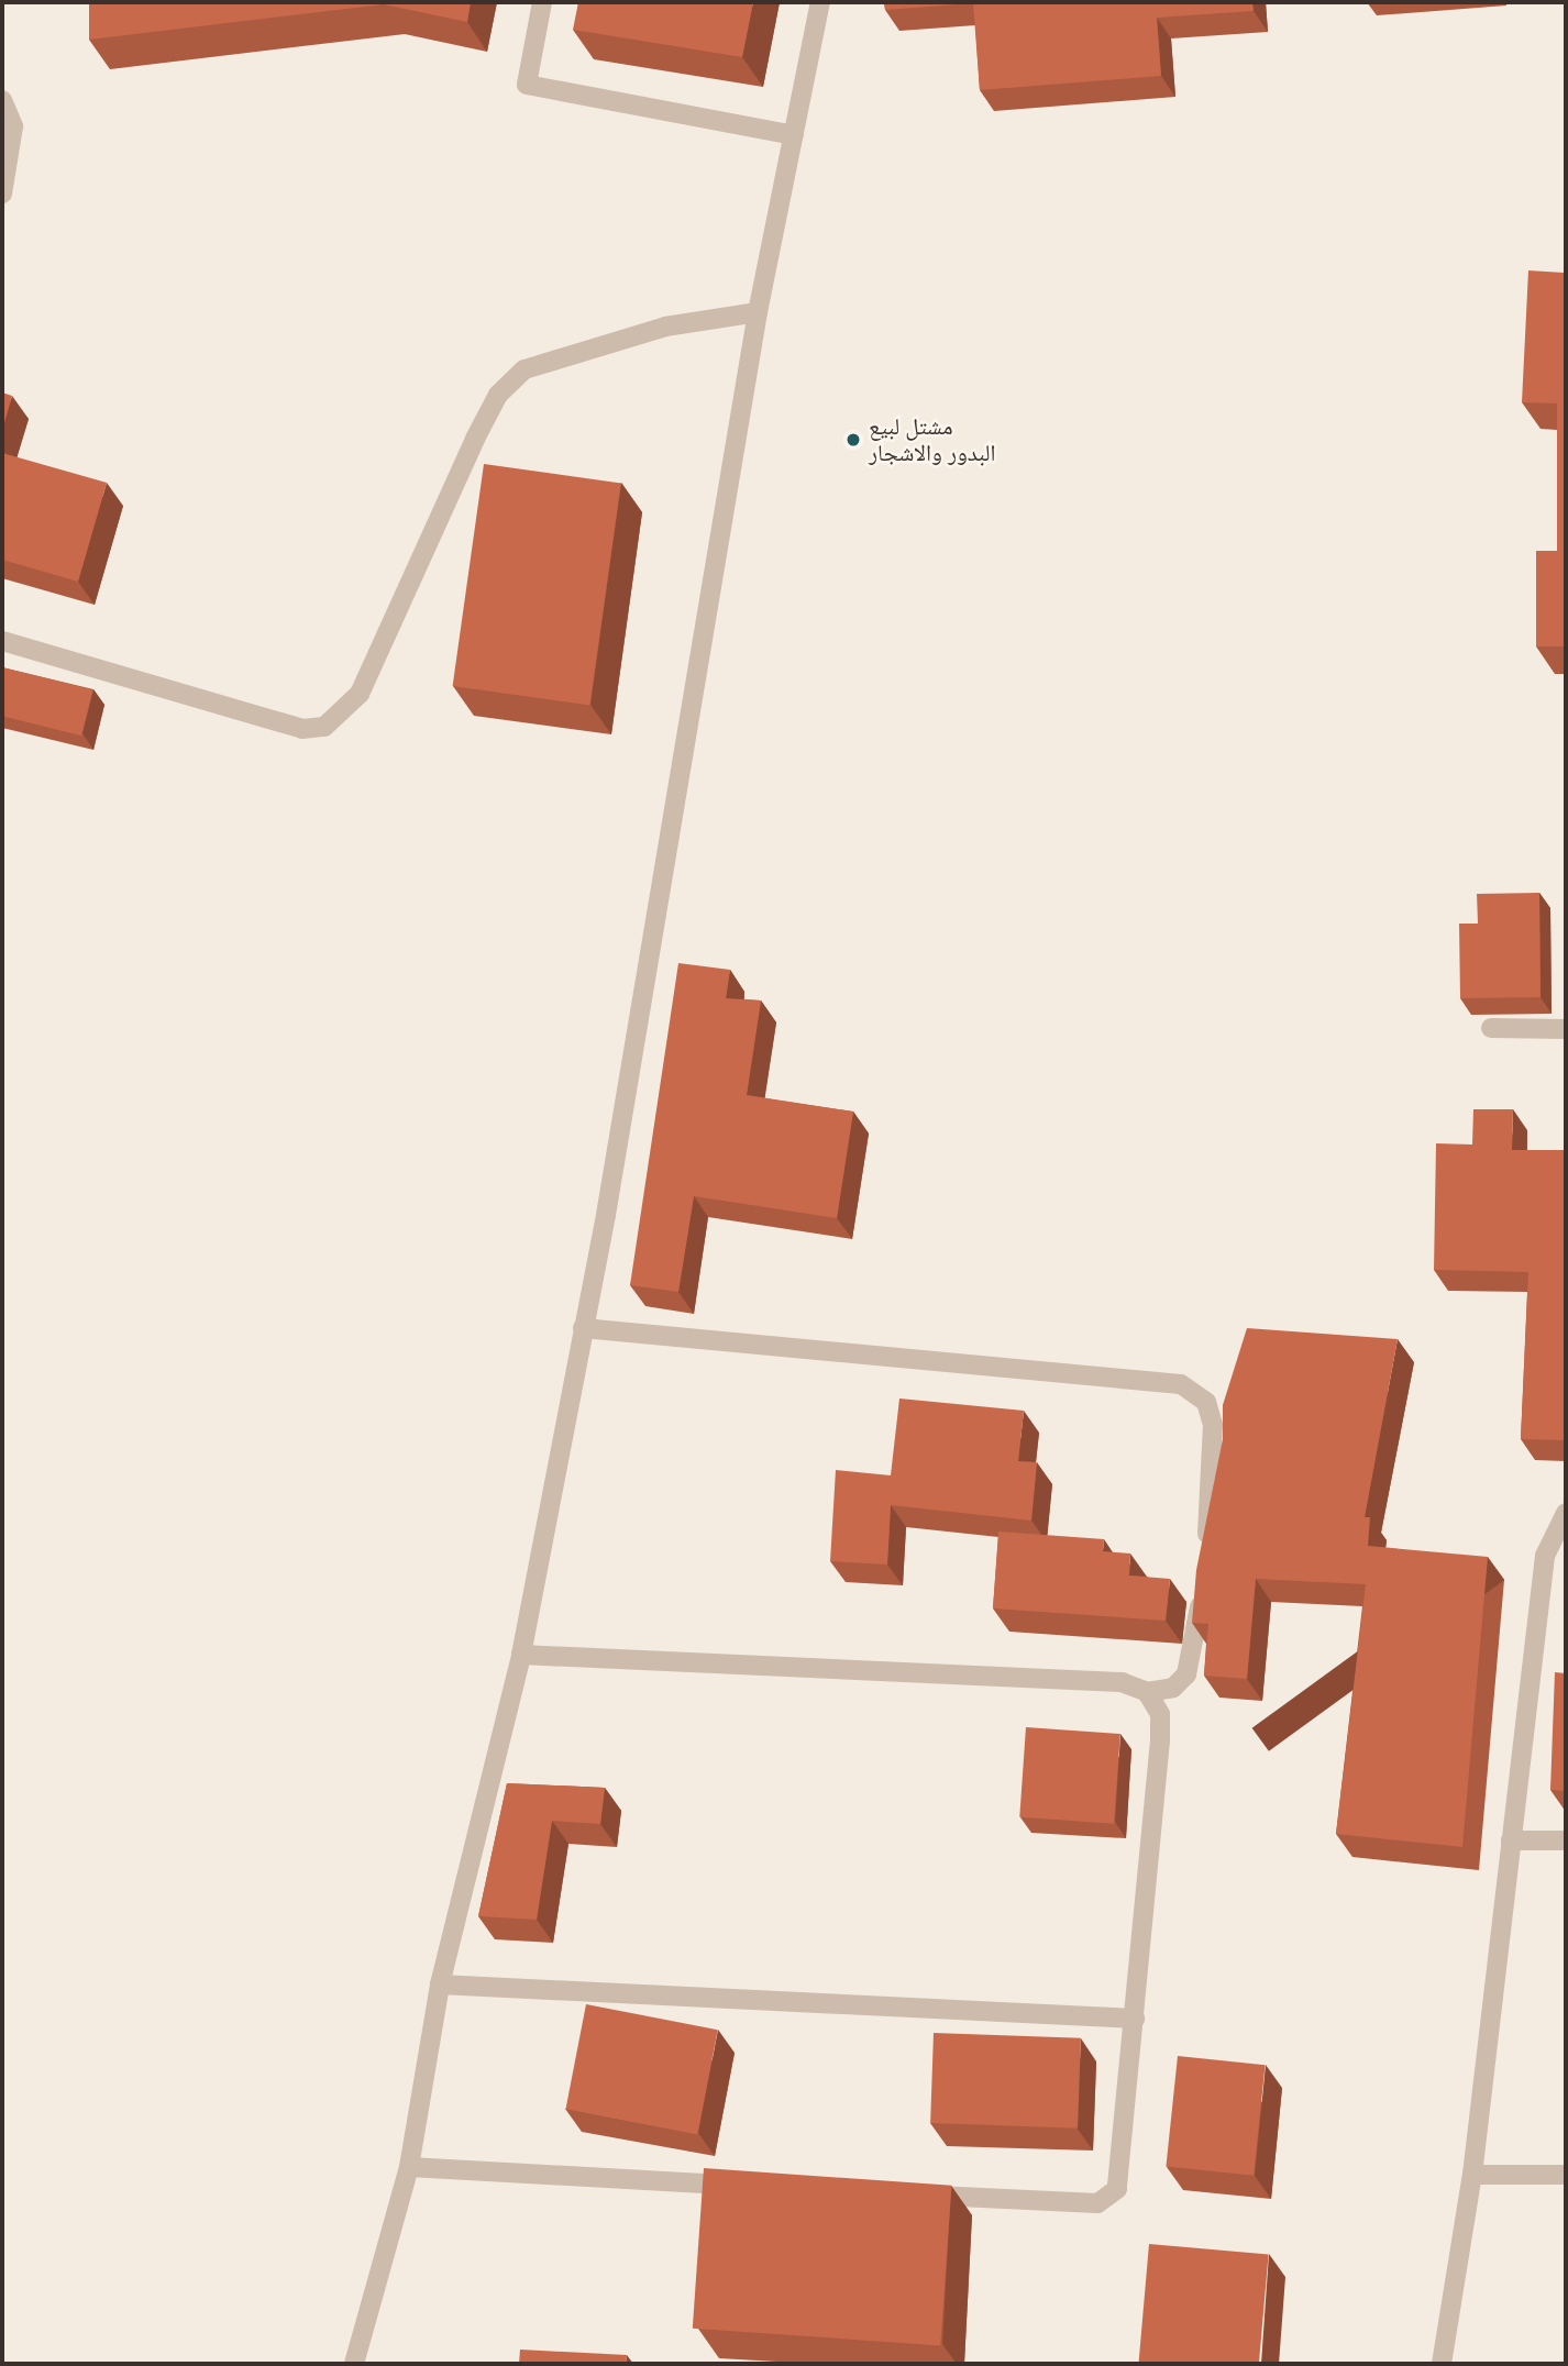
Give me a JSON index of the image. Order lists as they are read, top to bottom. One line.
{"places":["مشتل لبيع البدور والاشجار"]}
